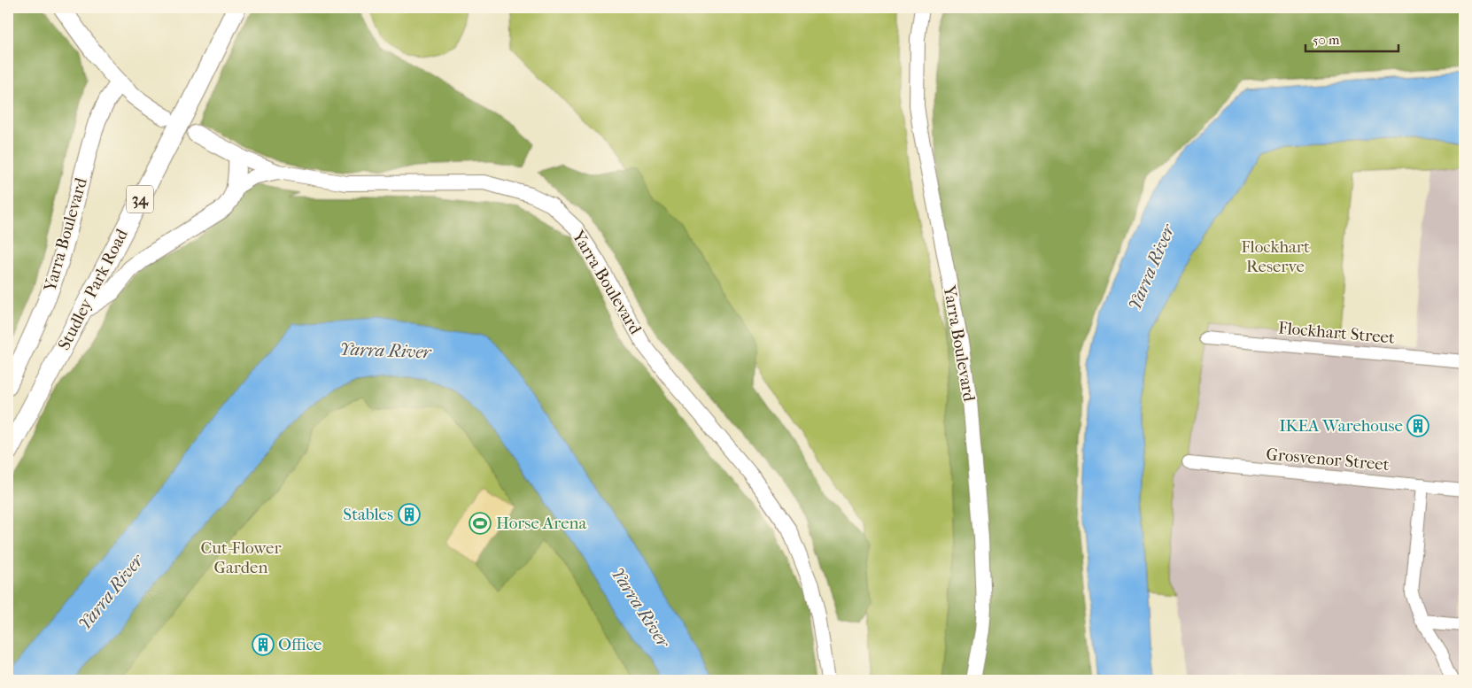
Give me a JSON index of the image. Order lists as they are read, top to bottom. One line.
{"streets":{"main road":["34","Yarra Boulevard","Studley Park Road"],"street":["Flockhart Street","Grosvenor Street"]},"water":["Yarra River"],"parks":["Flockhart Reserve","Cut-Flower Garden"],"places":{"building":["IKEA Warehouse","Stables","Office"],"sports":["Horse Arena"]},"scale_bar":"50 m"}
